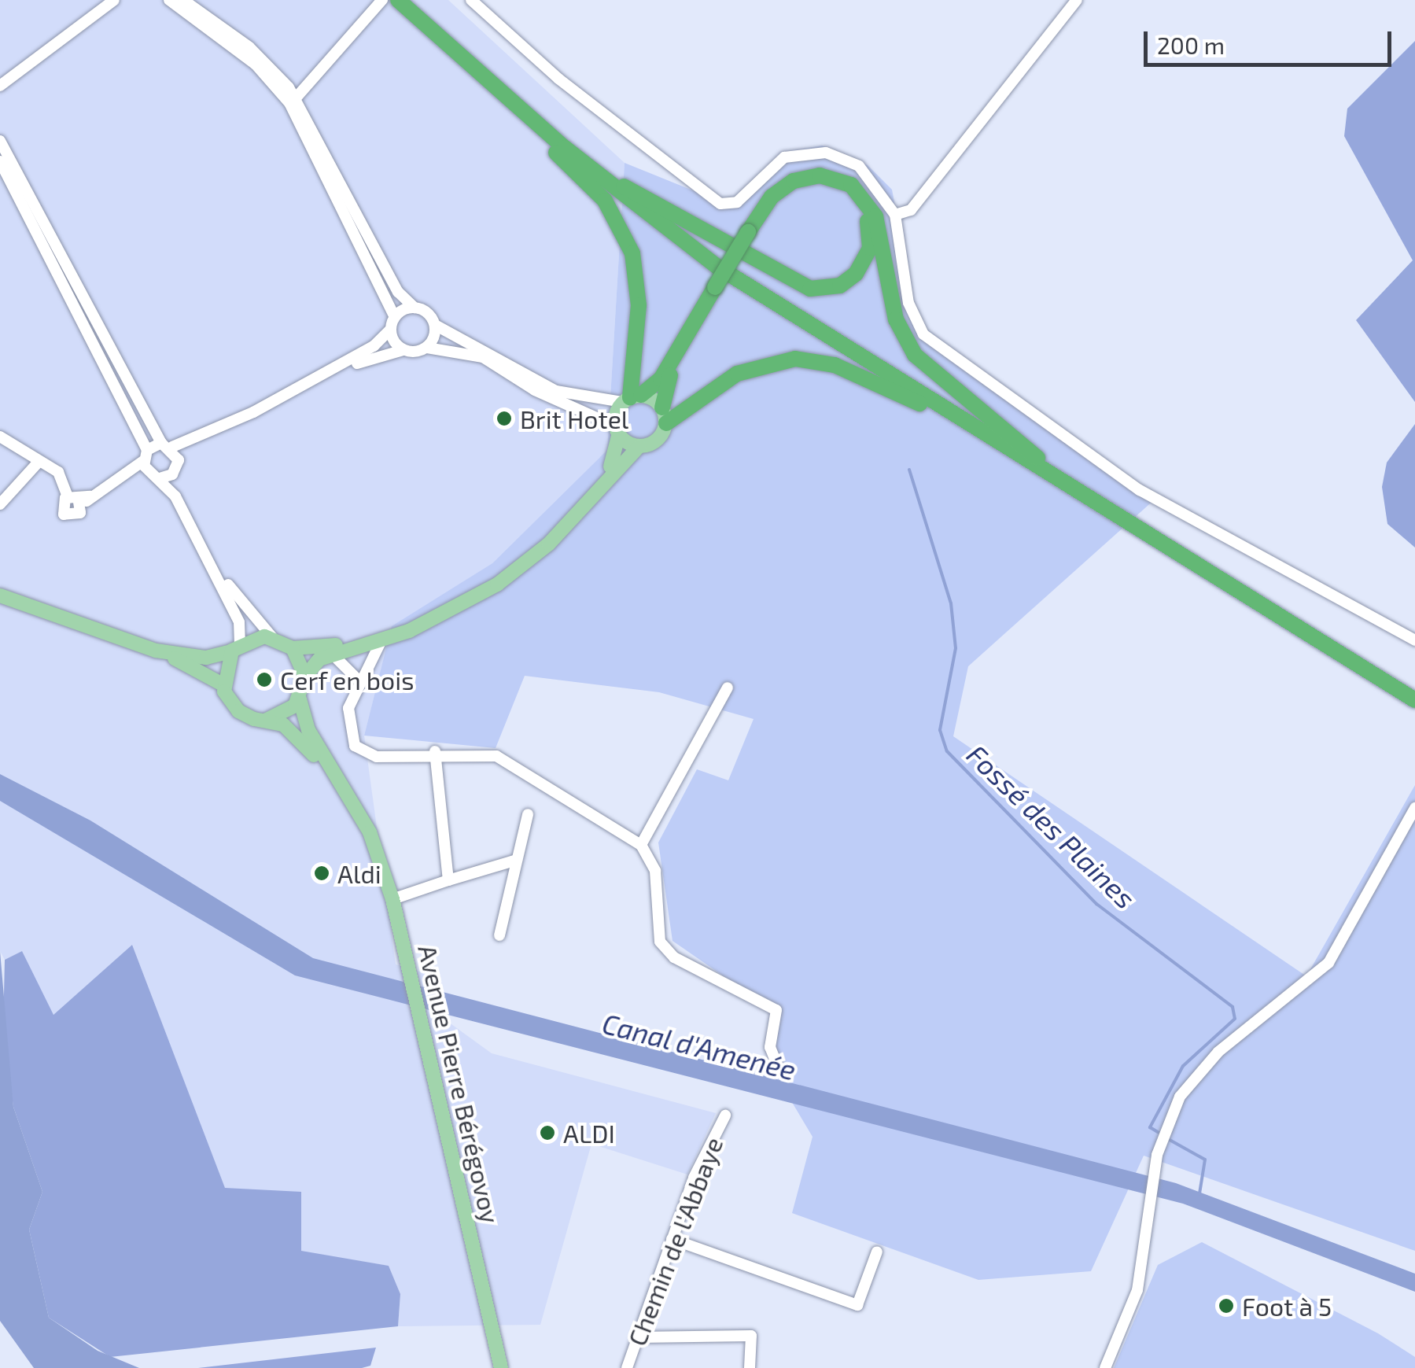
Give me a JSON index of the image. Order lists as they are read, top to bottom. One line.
{"streets":{"main road":["Avenue Pierre Bérégovoy"],"street":["Chemin de l'Abbaye"]},"water":["Fossé des Plaines","Canal d'Amenée"],"places":["Brit Hotel","Cerf en bois","Aldi","ALDI","Foot à 5"],"scale_bar":"200 m"}
